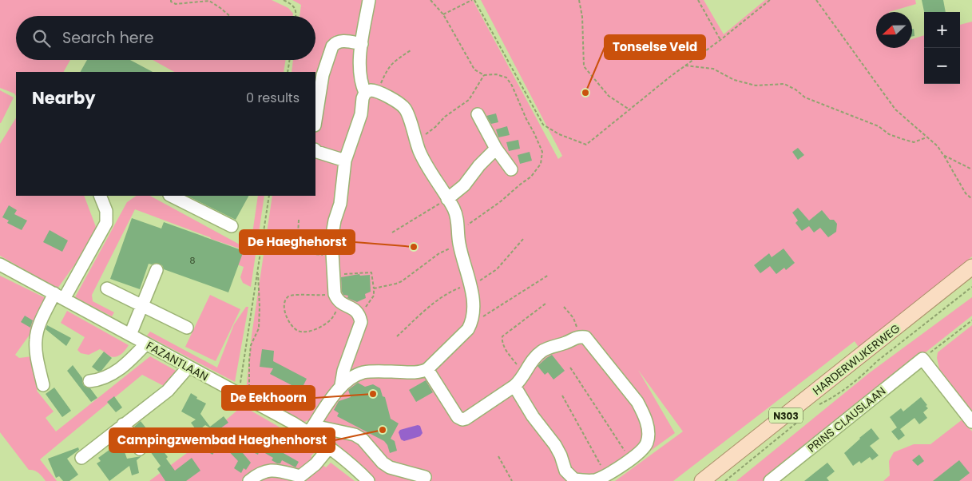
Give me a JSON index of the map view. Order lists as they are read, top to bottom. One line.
{"streets":{"main road":["HARDERWIJKERWEG","N303"],"street":["FAZANTLAAN","PRINS CLAUSLAAN"]},"places":["Tonselse Veld","De Haeghehorst","De Eekhoorn","Campingzwembad Haeghenhorst"],"house_numbers":["8"],"north":"left","page":{"map_buttons":["+","−"],"search":"Search here","heading":["Nearby","0 results"]}}
